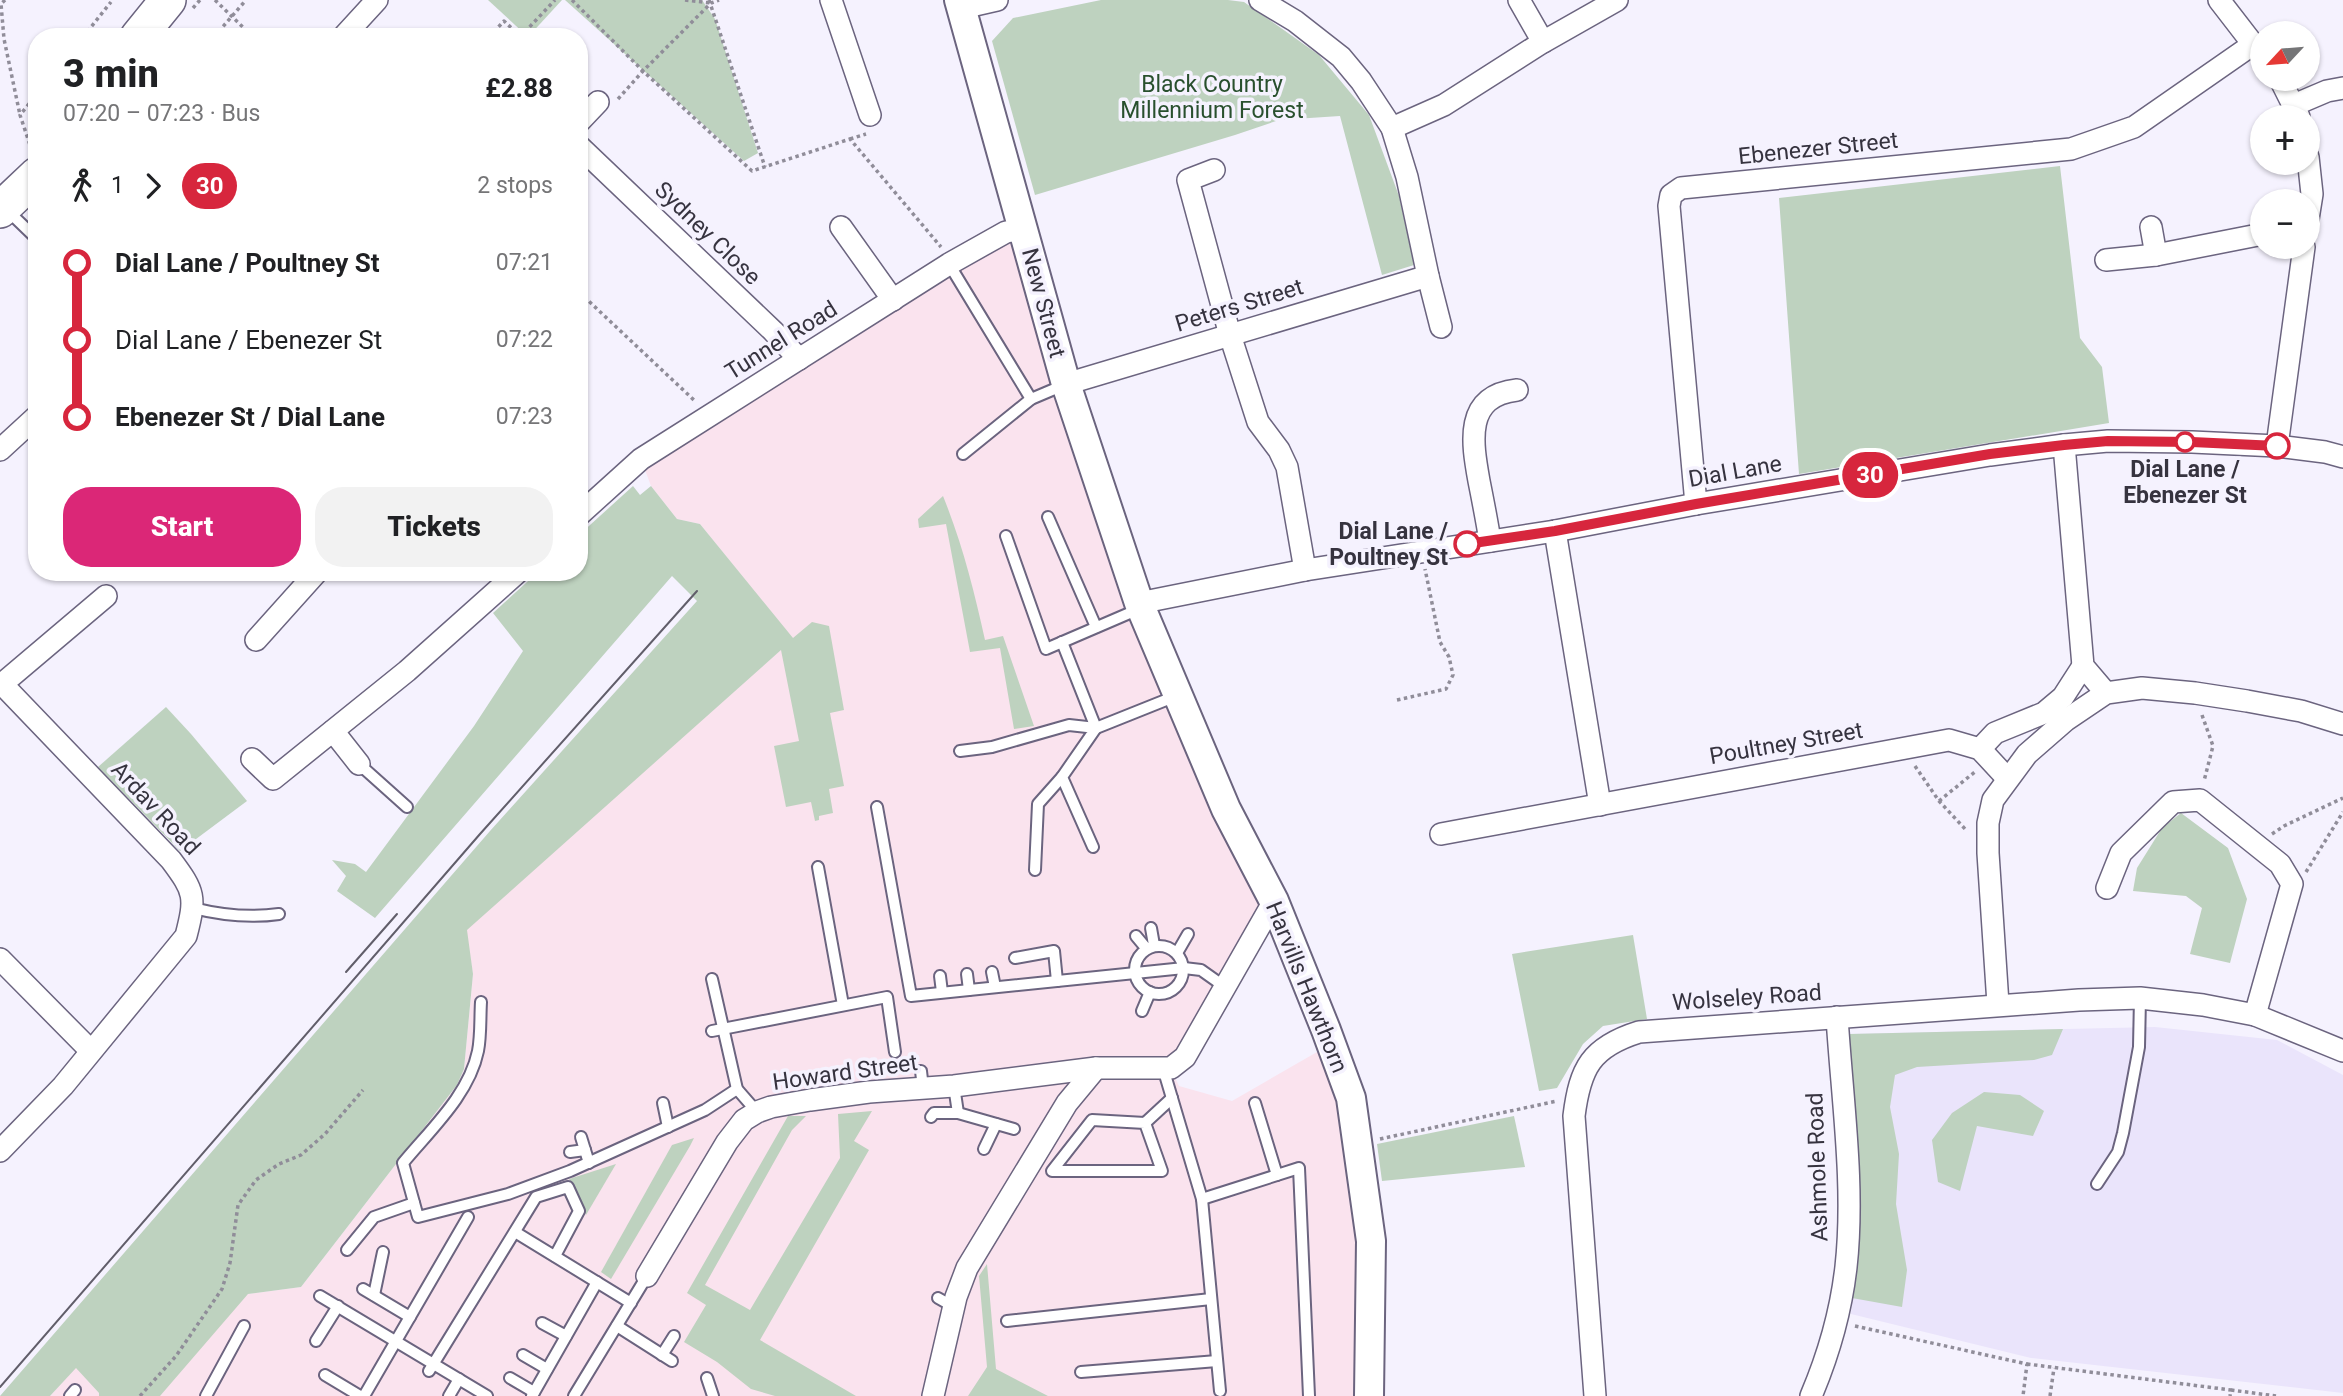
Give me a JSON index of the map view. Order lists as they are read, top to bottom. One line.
{"streets":{"street":["Ebenezer Street","Sydney Close","New Street","Peters Street","Tunnel Road","Dial Lane","Poultney Street","Ardav Road","Harvills Hawthorn","Wolseley Road","Howard Street","Ashmole Road"]},"crossings":[["Ebenezer Street","Dial Lane"],["Sydney Close","Tunnel Road"],["New Street","Peters Street"],["New Street","Tunnel Road"],["New Street","Dial Lane"],["New Street","Harvills Hawthorn"],["Dial Lane","Harvills Hawthorn"],["Wolseley Road","Ashmole Road"]],"parks":["Black Country Millennium Forest"],"places":["Dial Lane / Ebenezer St","Dial Lane / Poultney St"],"lines":["bus line 30"],"north":"bottom left","page":{"on_map":"30","map_buttons":["+","−"],"heading":["3 min","07:20 – 07:23 · Bus","£2.88"],"legs":["1","30","2 stops"],"list":[{"name":"Dial Lane / Poultney St","value":"07:21"},{"name":"Dial Lane / Ebenezer St","value":"07:22"},{"name":"Ebenezer St / Dial Lane","value":"07:23"}],"buttons":["Start","Tickets"]}}
